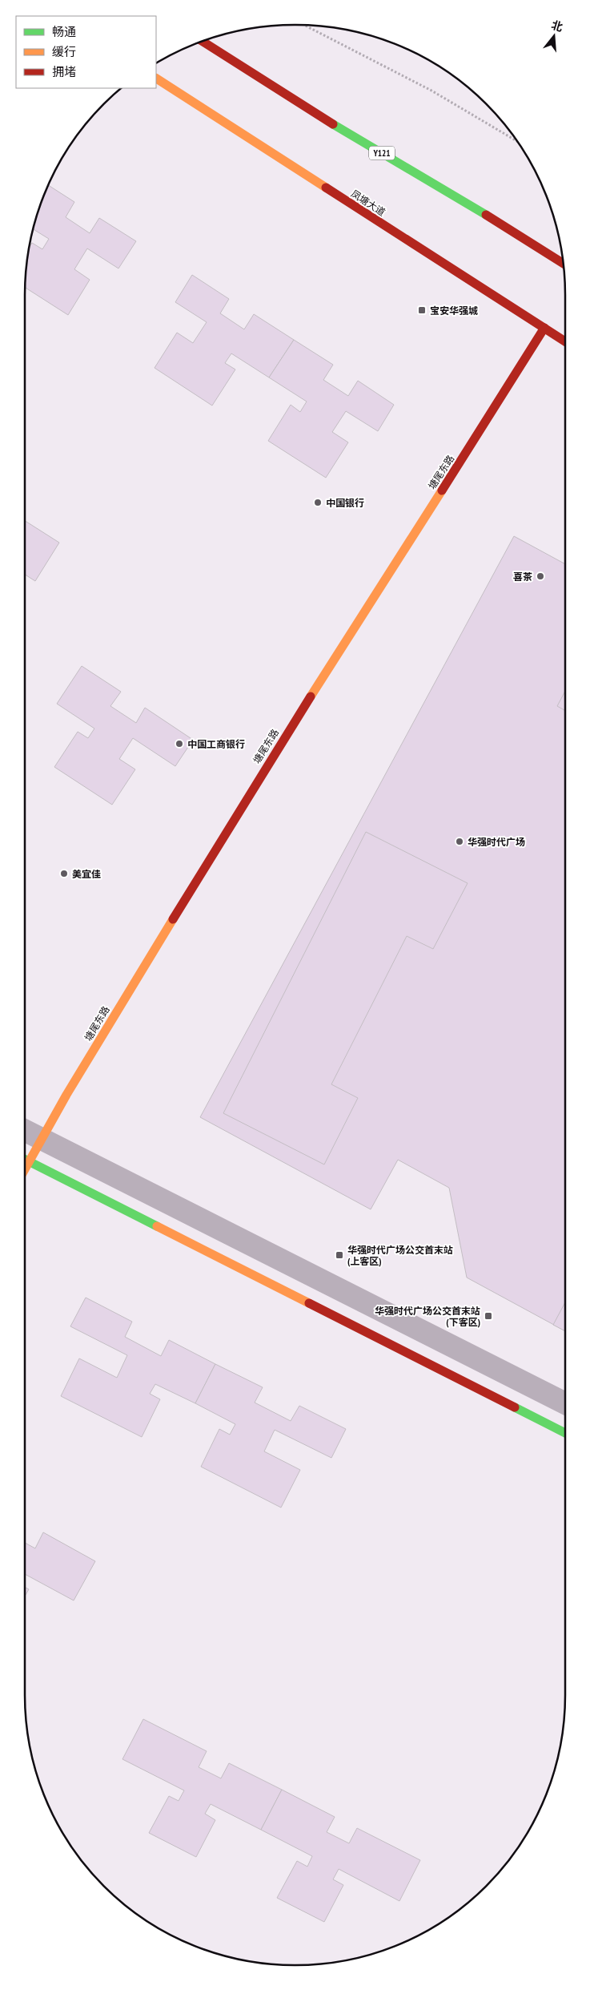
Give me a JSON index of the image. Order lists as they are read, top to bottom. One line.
{"streets":{"street":["Y121","凤塘大道","塘尾东路"]},"crossings":[["凤塘大道","塘尾东路"]],"places":{"transit":["宝安华强城","华强时代广场公交首末站 (上客区)","华强时代广场公交首末站 (下客区)"],"other":["中国银行","喜茶","中国工商银行","华强时代广场","美宜佳"]},"legend":["畅通","缓行","拥堵"],"north":"top"}
